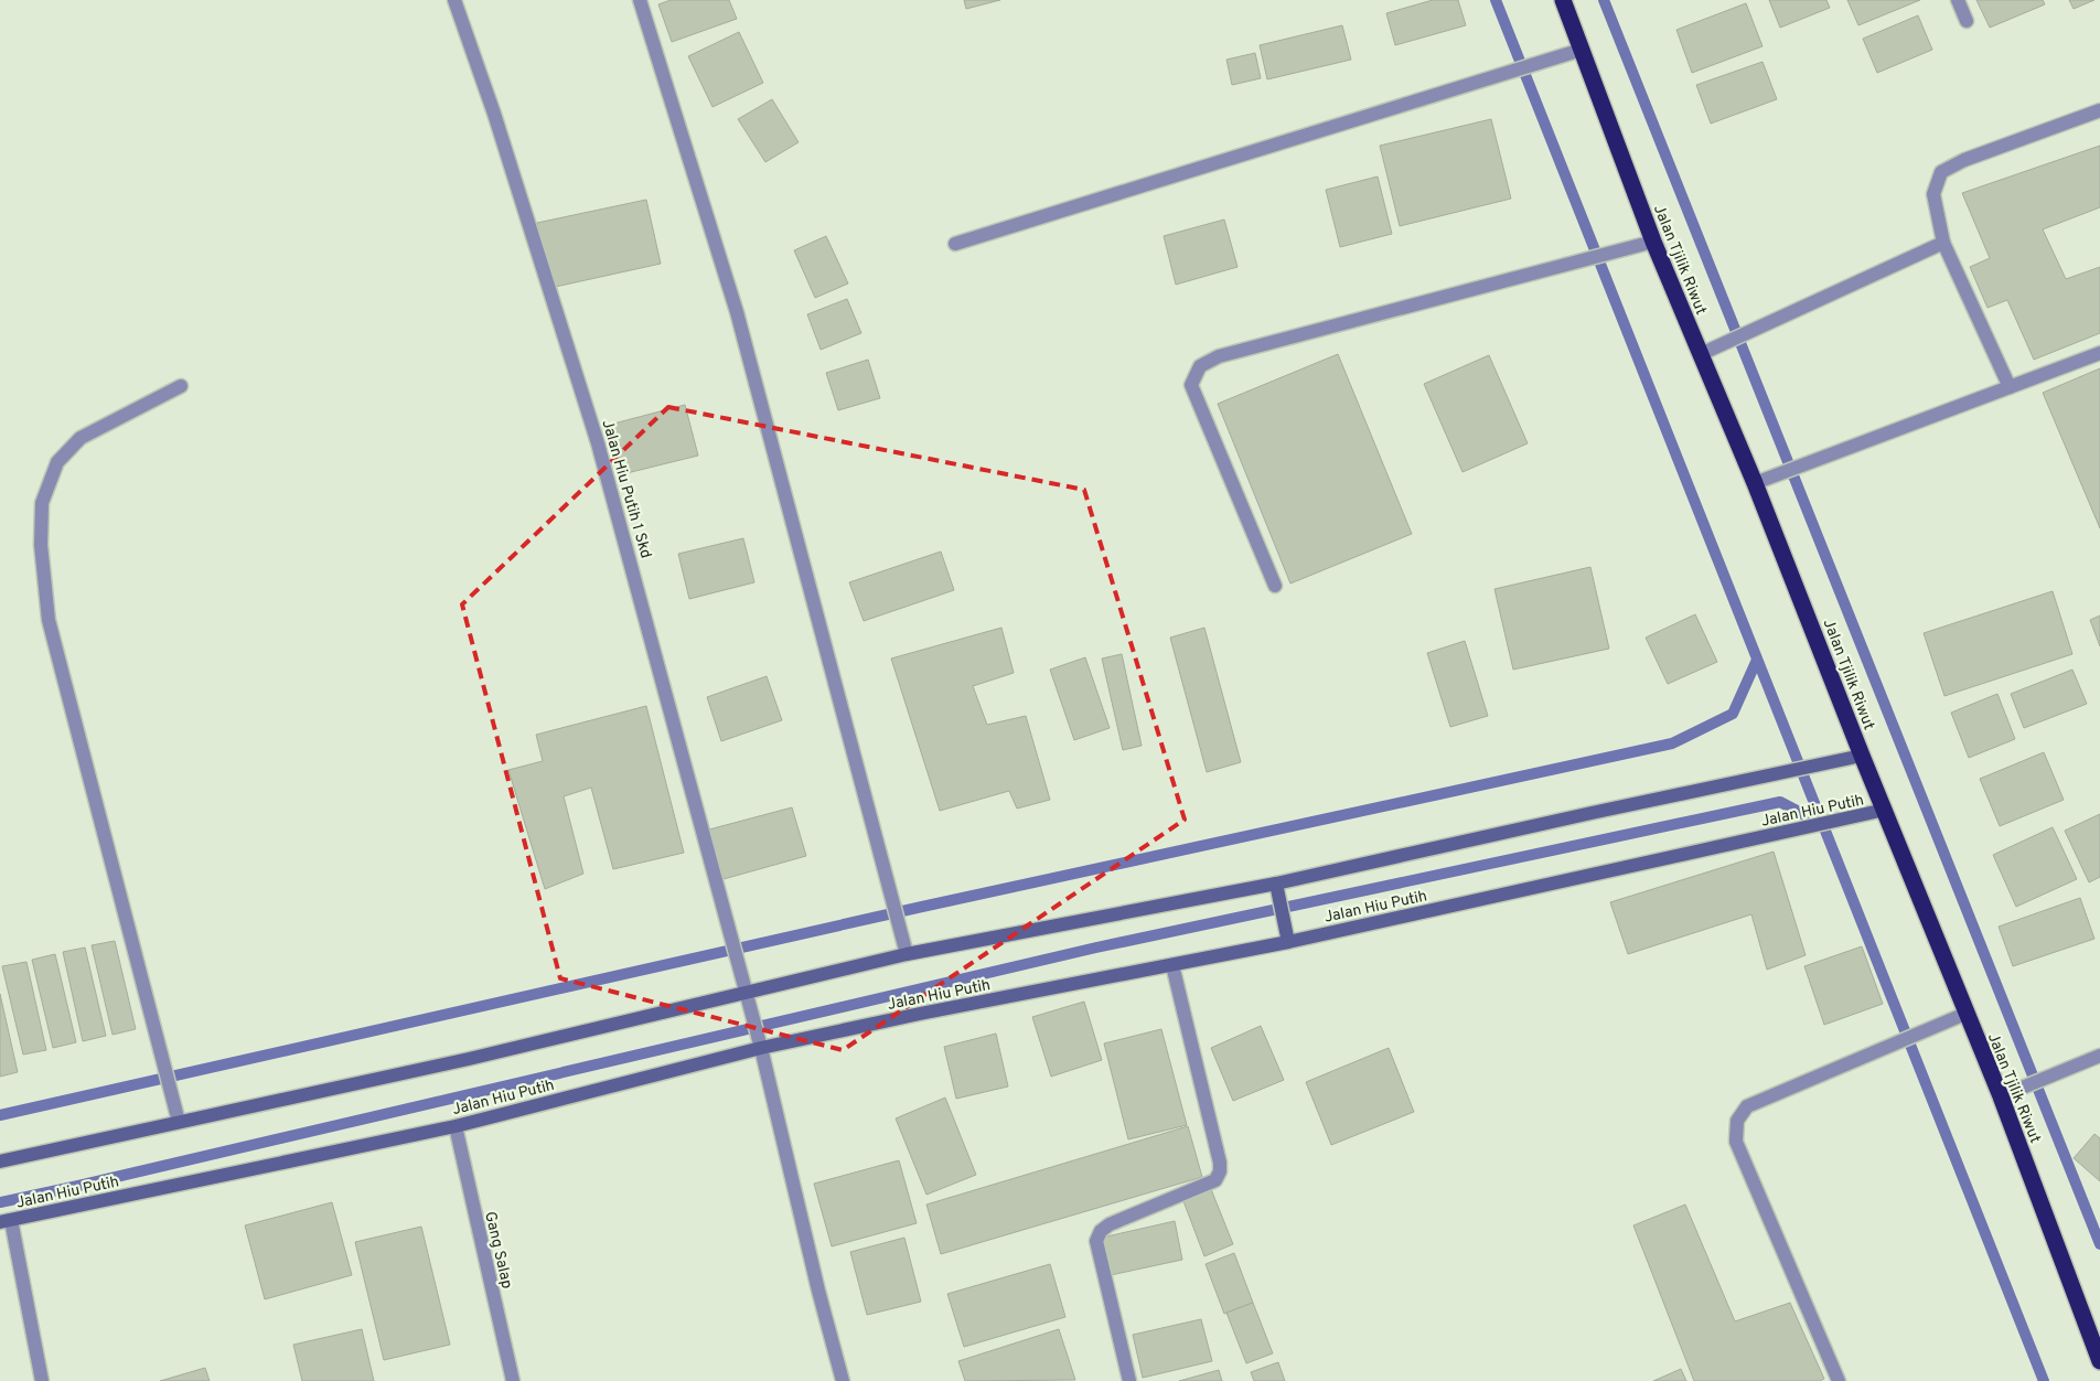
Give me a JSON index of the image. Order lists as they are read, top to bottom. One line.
{"streets":{"highway":["Jalan Tjilik Riwut"],"street":["Jalan Hiu Putih 1 Skd","Jalan Hiu Putih","Gang Salap"]},"crossings":[["Jalan Tjilik Riwut","Jalan Hiu Putih"],["Jalan Hiu Putih 1 Skd","Jalan Hiu Putih"],["Jalan Hiu Putih","Gang Salap"]]}
